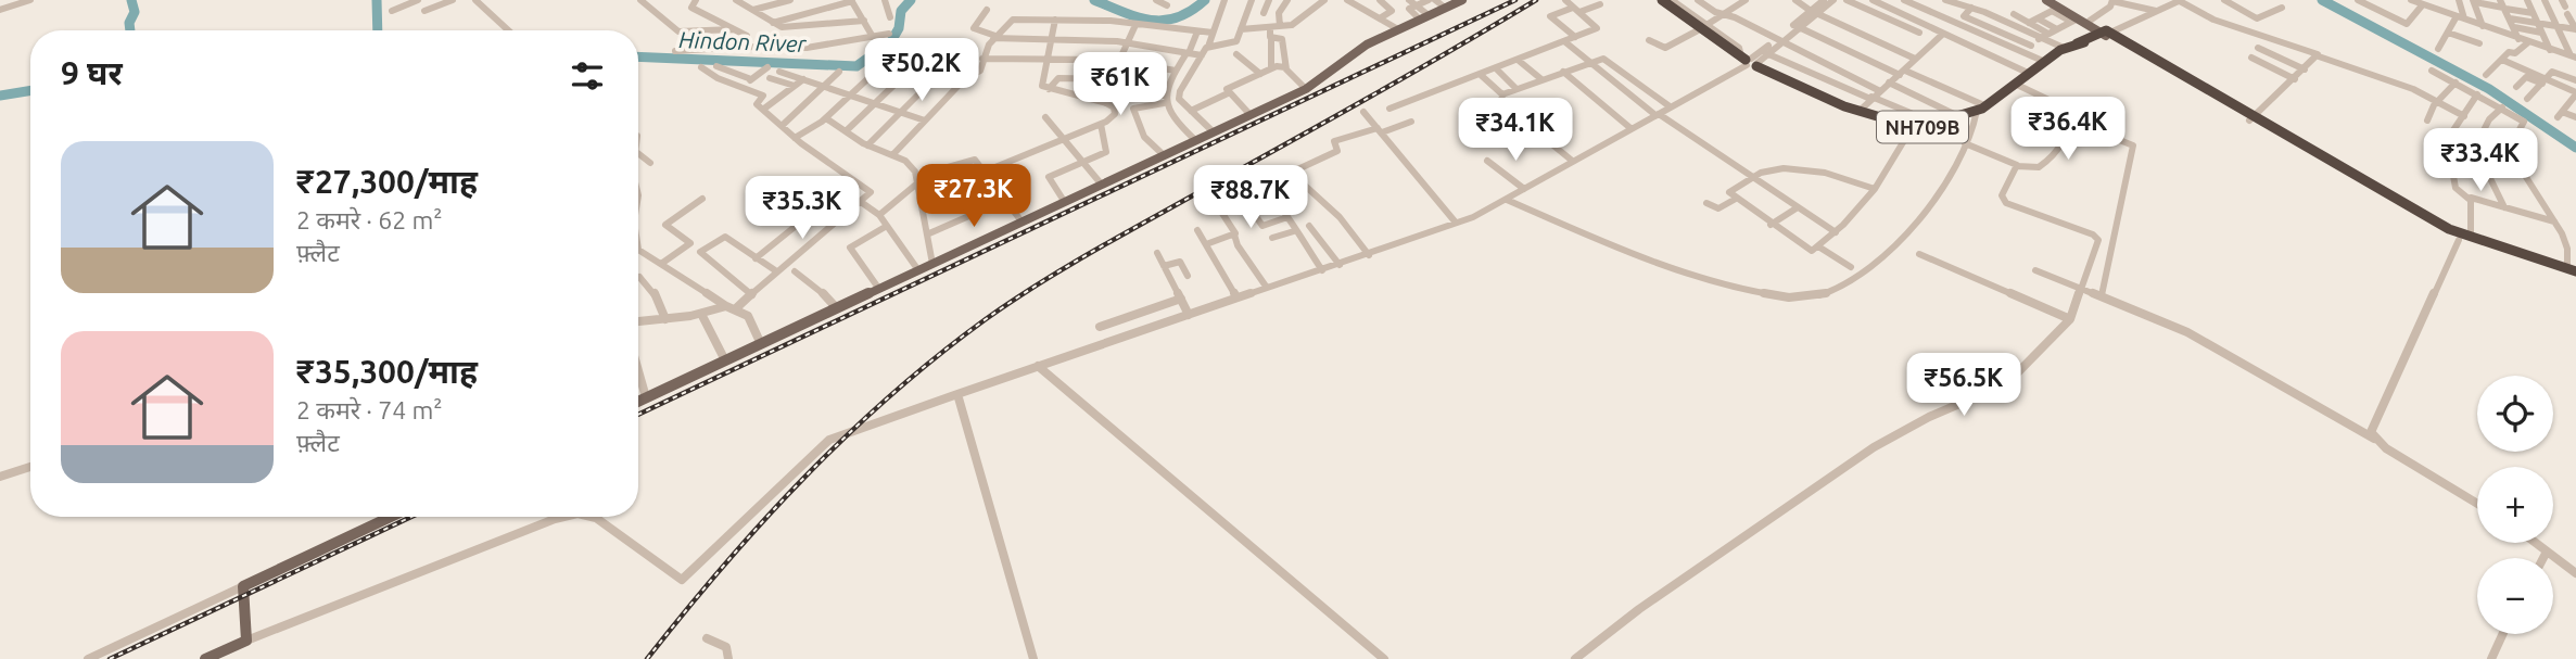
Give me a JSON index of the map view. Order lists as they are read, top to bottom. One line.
{"streets":{"highway":["NH709B"]},"water":["Hindon River"],"page":{"heading":"9 घर","price":["₹50.2K","₹61K","₹36.4K","₹34.1K","₹33.4K","₹27.3K","₹88.7K","₹35.3K","₹56.5K"],"list":[{"name":"₹27,300/माह","note":"2 कमरे · 62 m² · फ़्लैट"},{"name":"₹35,300/माह","note":"2 कमरे · 74 m² · फ़्लैट"}],"map_buttons":["+","−"]}}
